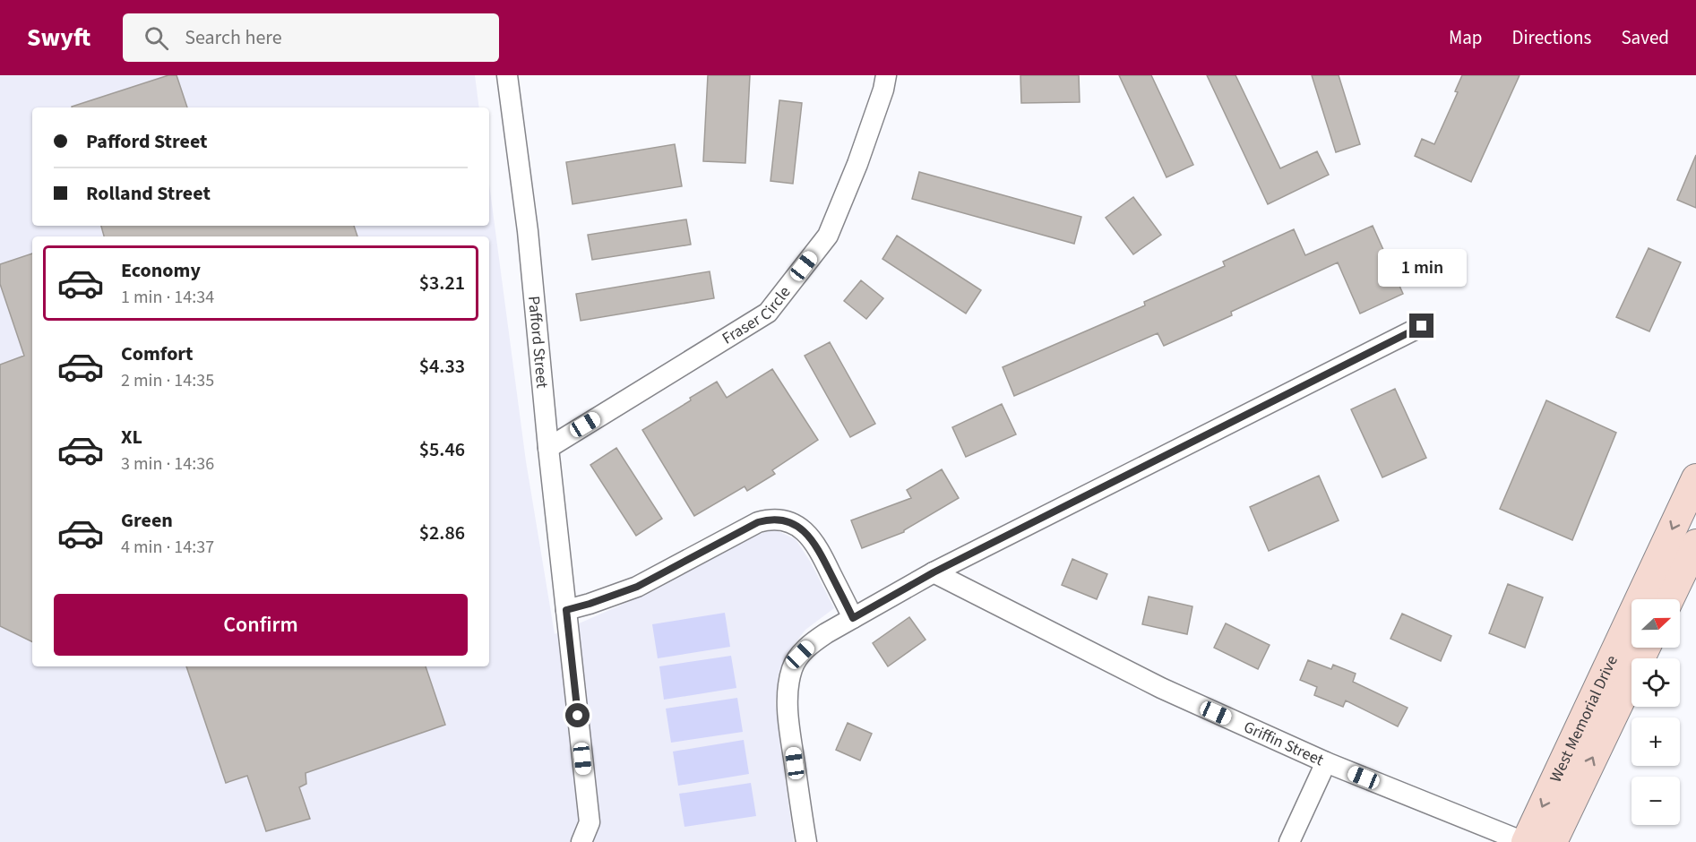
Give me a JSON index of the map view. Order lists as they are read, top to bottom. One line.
{"streets":{"main road":["West Memorial Drive"],"street":["Fraser Circle","Pafford Street","Griffin Street"]},"crossings":[["Fraser Circle","Pafford Street"],["West Memorial Drive","Griffin Street"]],"north":"right","page":{"header":"Swyft","search":"Search here","nav":["Map","Directions","Saved"],"banner":["Pafford Street","Rolland Street"],"list":[{"name":"Economy","note":"1 min · 14:34","value":"$3.21"},{"name":"Comfort","note":"2 min · 14:35","value":"$4.33"},{"name":"XL","note":"3 min · 14:36","value":"$5.46"},{"name":"Green","note":"4 min · 14:37","value":"$2.86"}],"bubble":"1 min","buttons":"Confirm","map_buttons":["+","−"]}}
